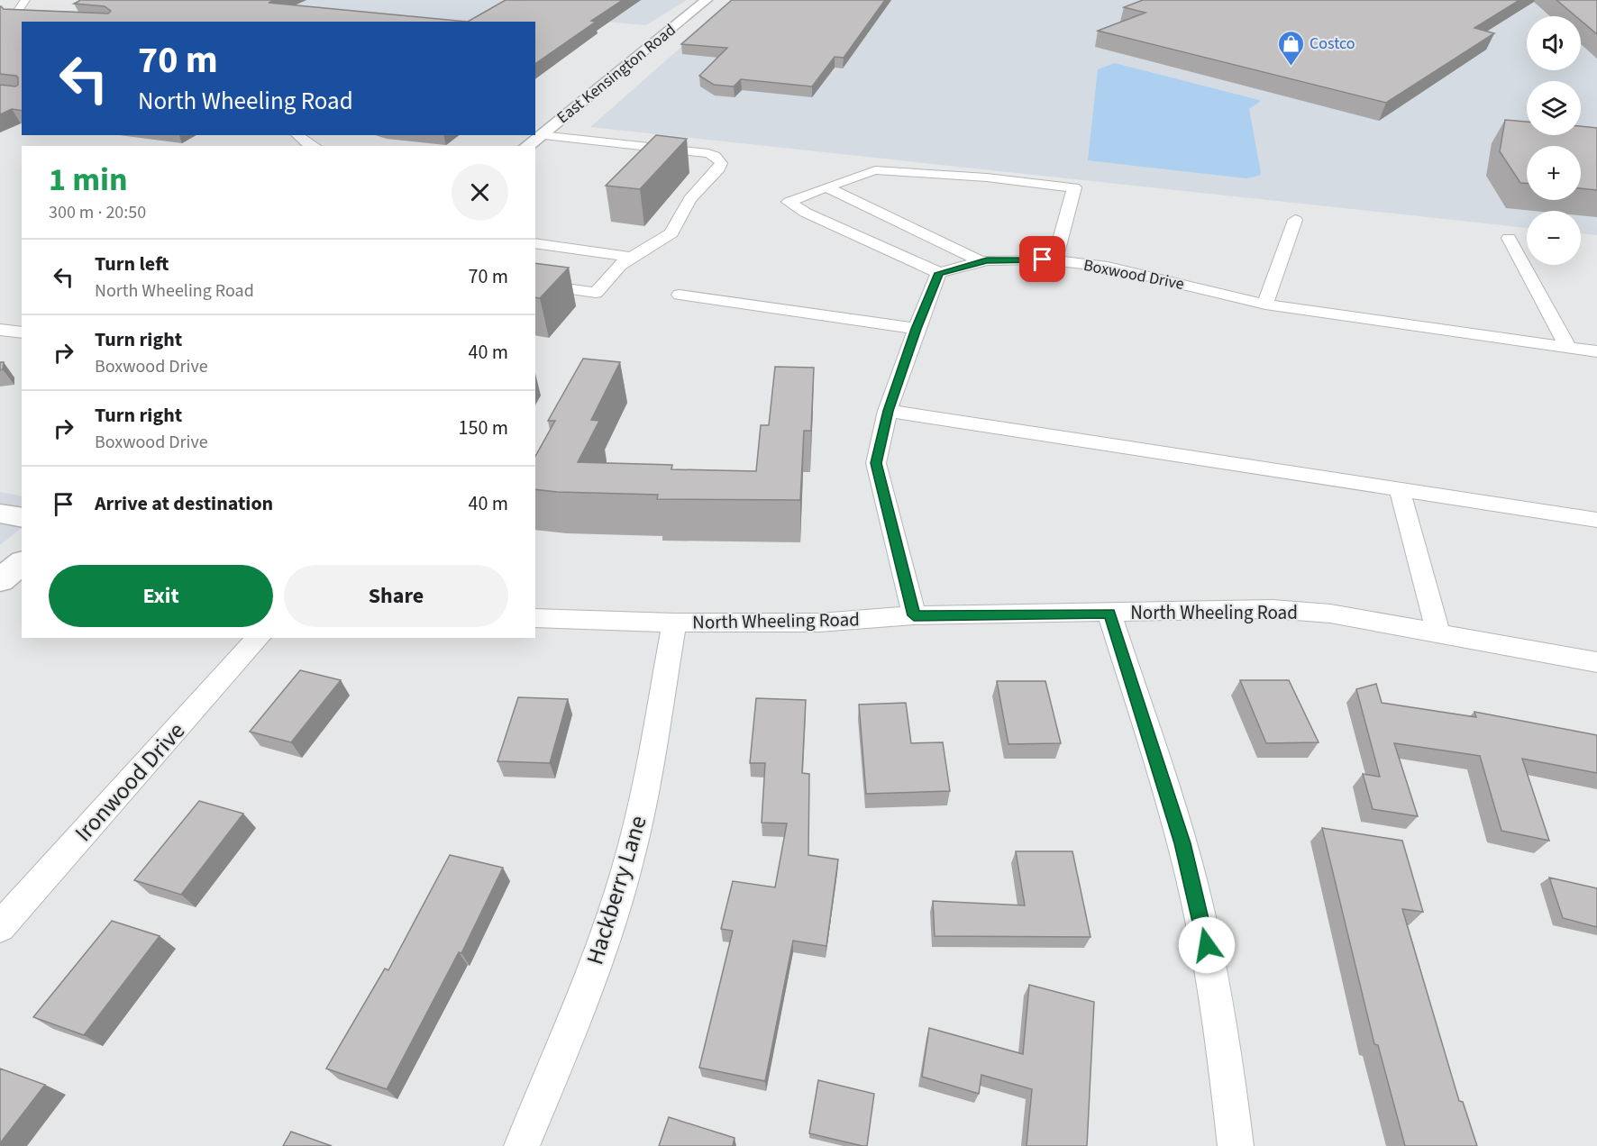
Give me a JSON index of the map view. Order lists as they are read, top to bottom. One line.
{"streets":{"main road":["East Kensington Road"],"street":["Boxwood Drive","North Wheeling Road","Ironwood Drive","Hackberry Lane"]},"crossings":[["North Wheeling Road","Hackberry Lane"]],"places":{"shop":["Costco"]},"page":{"map_buttons":["+","−"],"turn":["70 m","North Wheeling Road"],"heading":["1 min","300 m · 20:50"],"list":[{"name":"Turn left","note":"North Wheeling Road","value":"70 m"},{"name":"Turn right","note":"Boxwood Drive","value":"40 m"},{"name":"Turn right","note":"Boxwood Drive","value":"150 m"},{"name":"Arrive at destination","value":"40 m"}],"buttons":["Exit","Share"]}}
